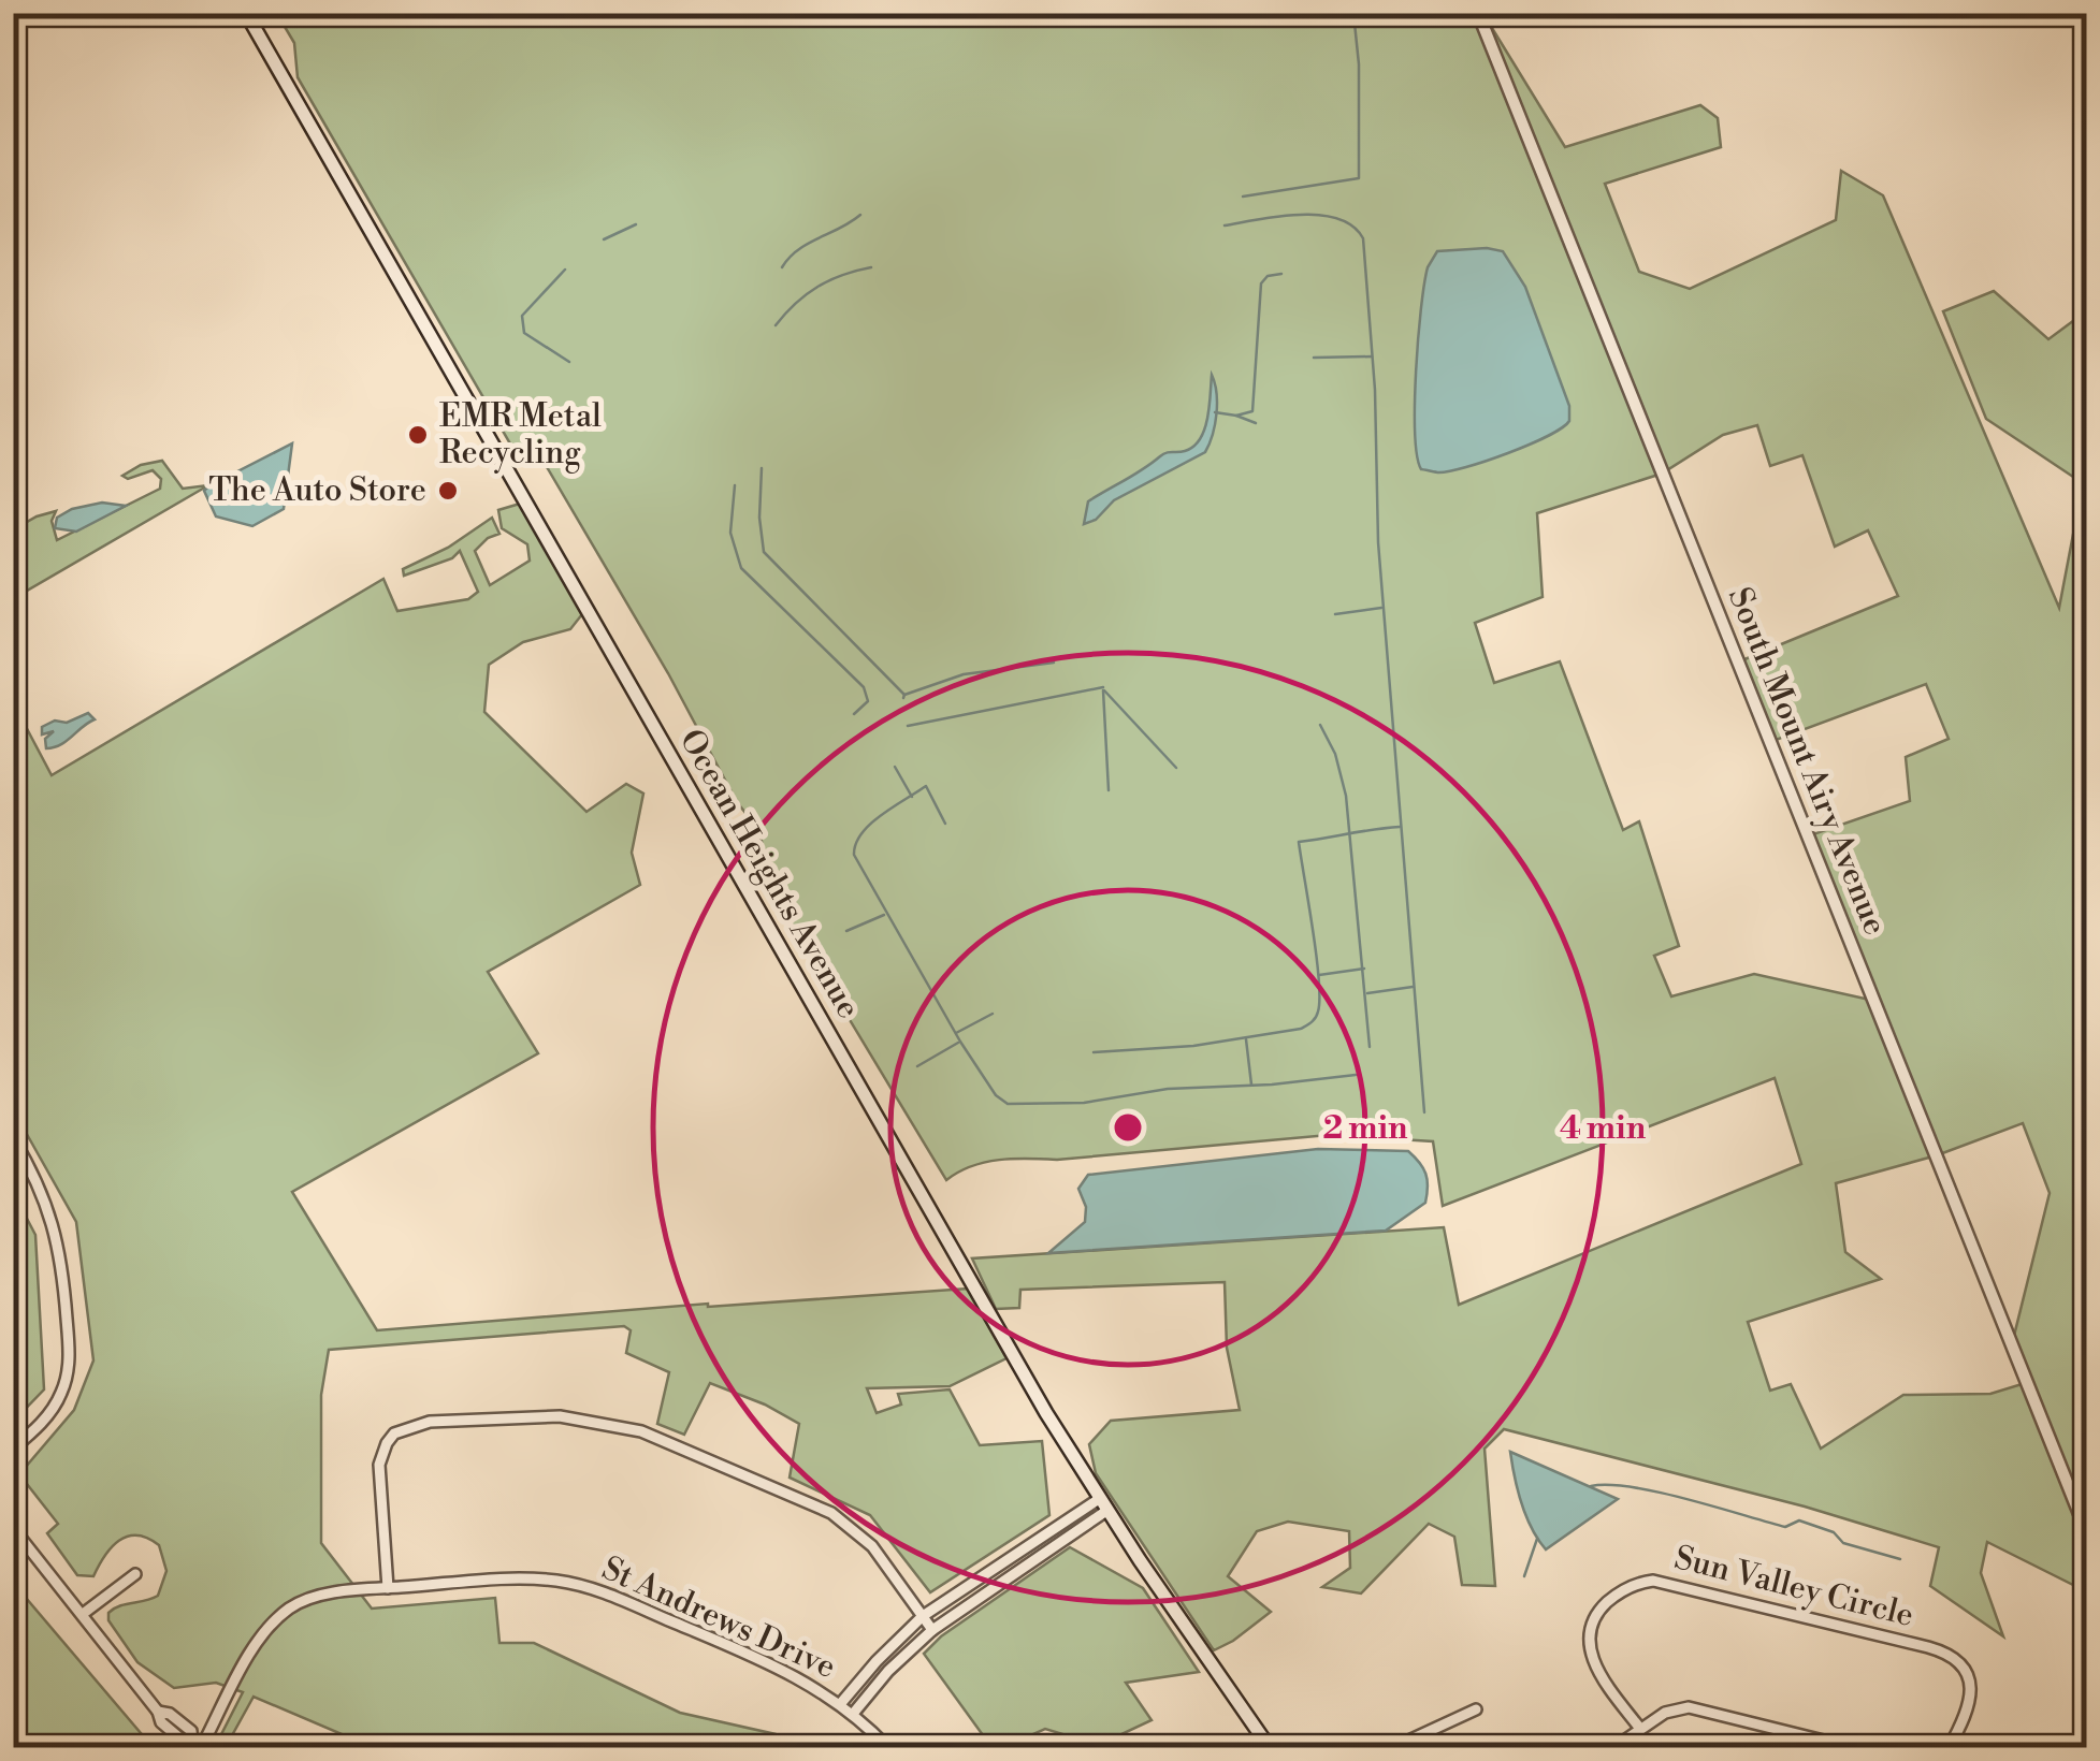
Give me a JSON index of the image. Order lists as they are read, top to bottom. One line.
{"streets":{"main road":["Ocean Heights Avenue"],"street":["South Mount Airy Avenue","Sun Valley Circle","St Andrews Drive"]},"places":["EMR Metal Recycling","The Auto Store"],"rings":["2 min","4 min"]}
